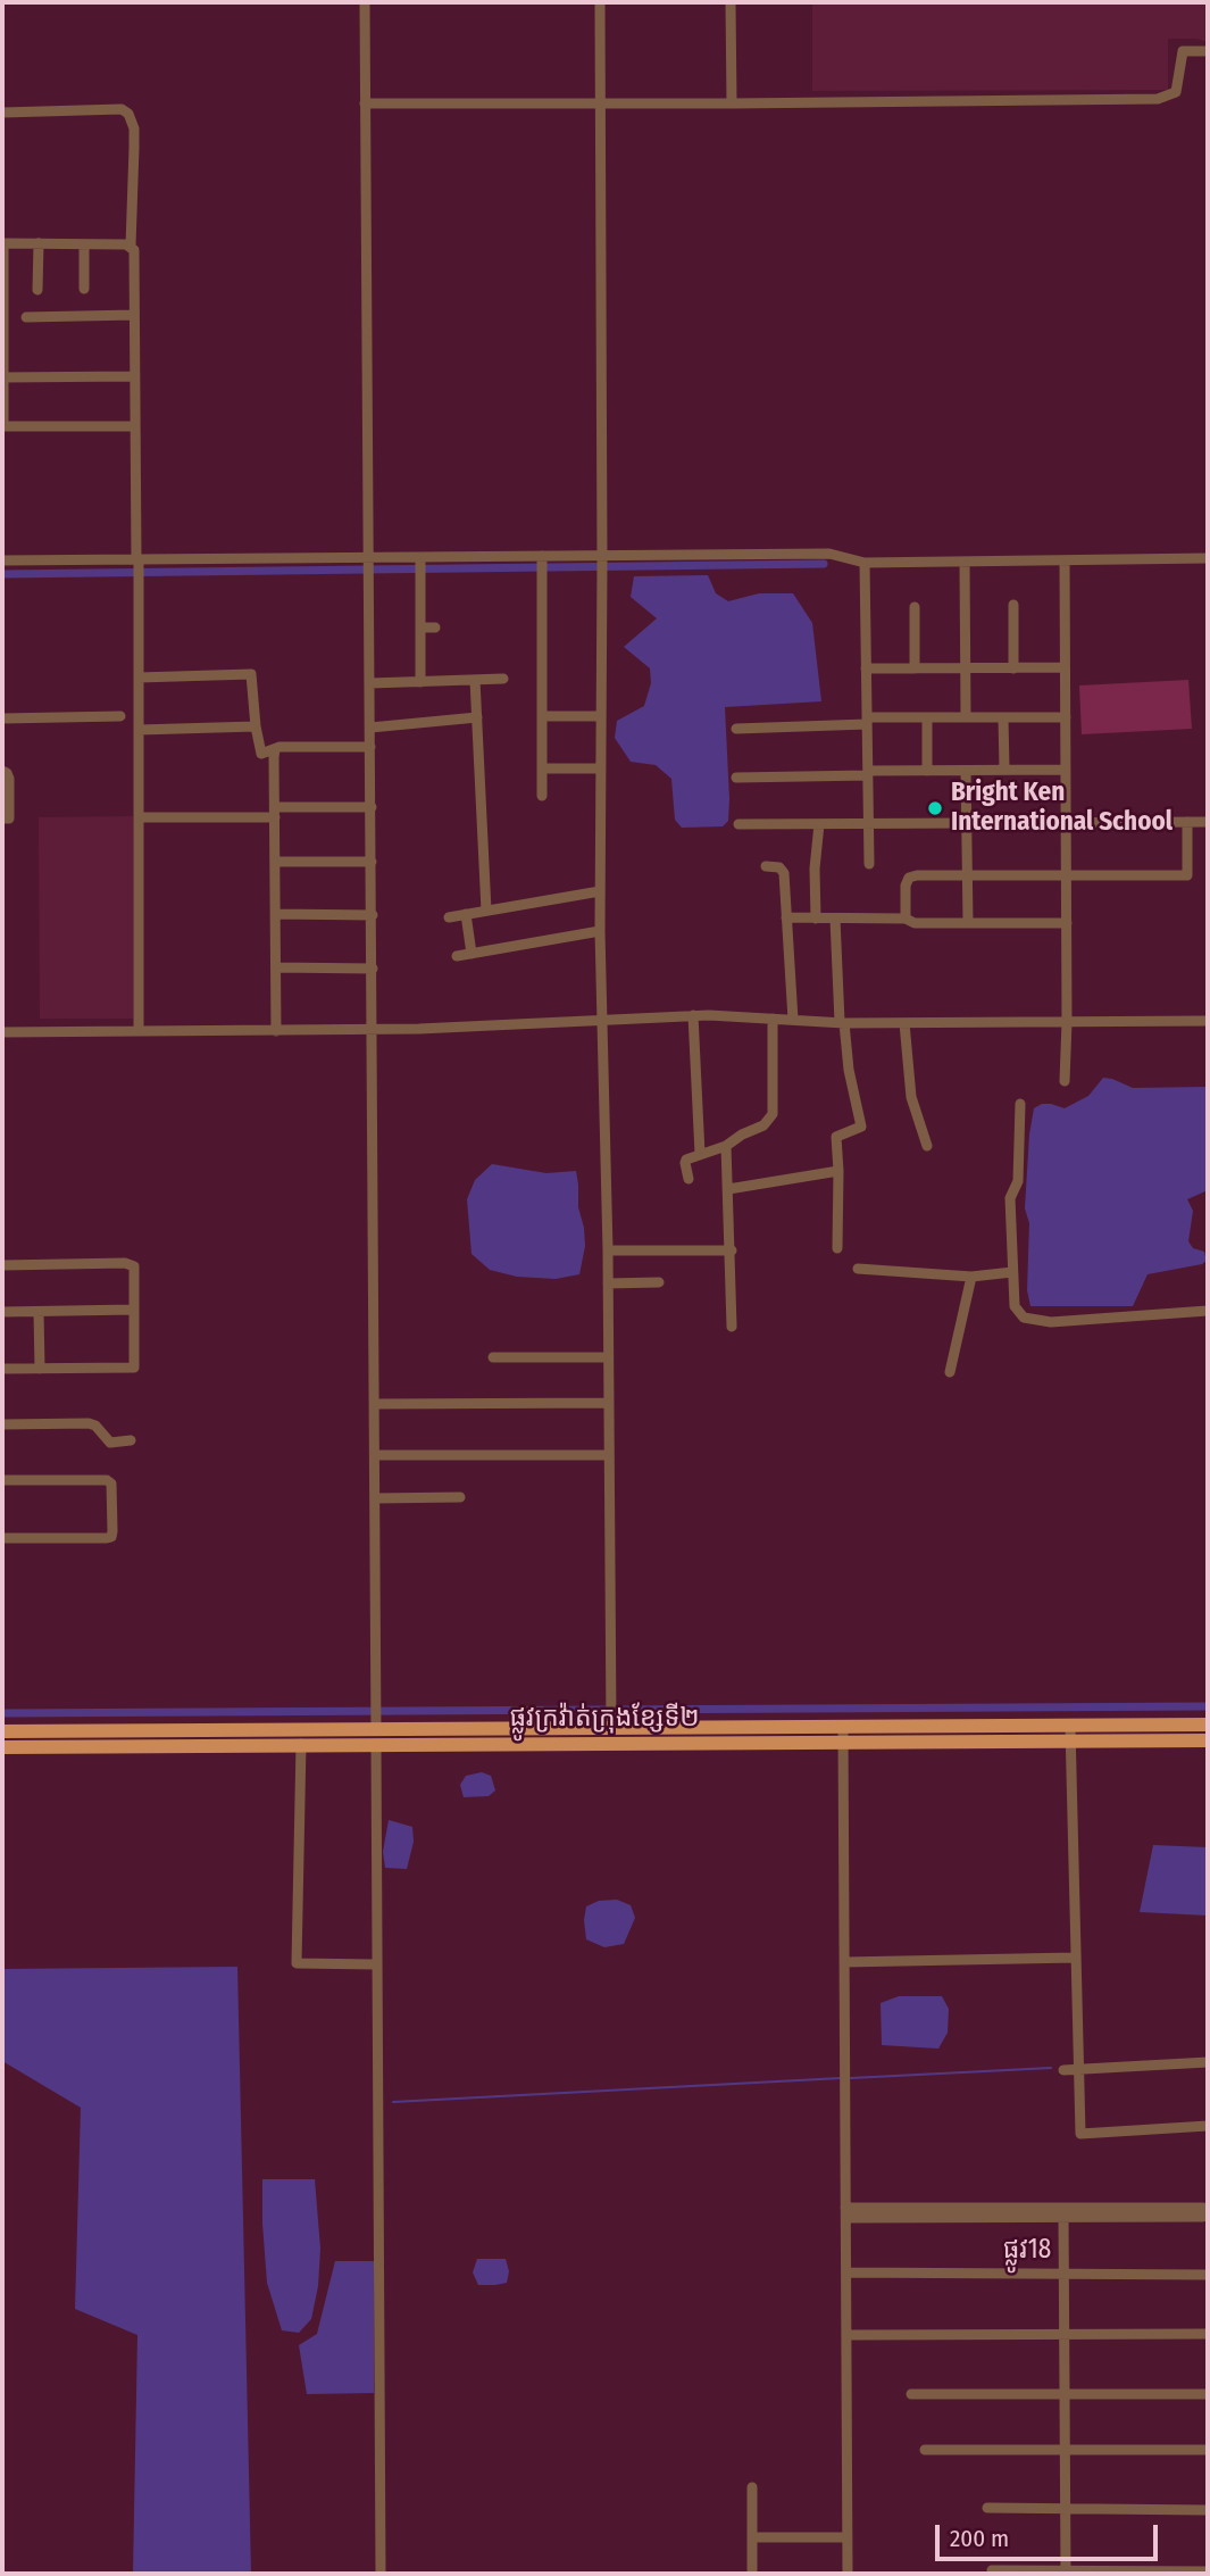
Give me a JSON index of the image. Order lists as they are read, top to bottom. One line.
{"streets":{"main road":["ផ្លូវក្រវ៉ាត់ក្រុងខ្សែទី២"],"street":["ផ្លូវ18"]},"places":["Bright Ken International School"],"scale_bar":"200 m"}
